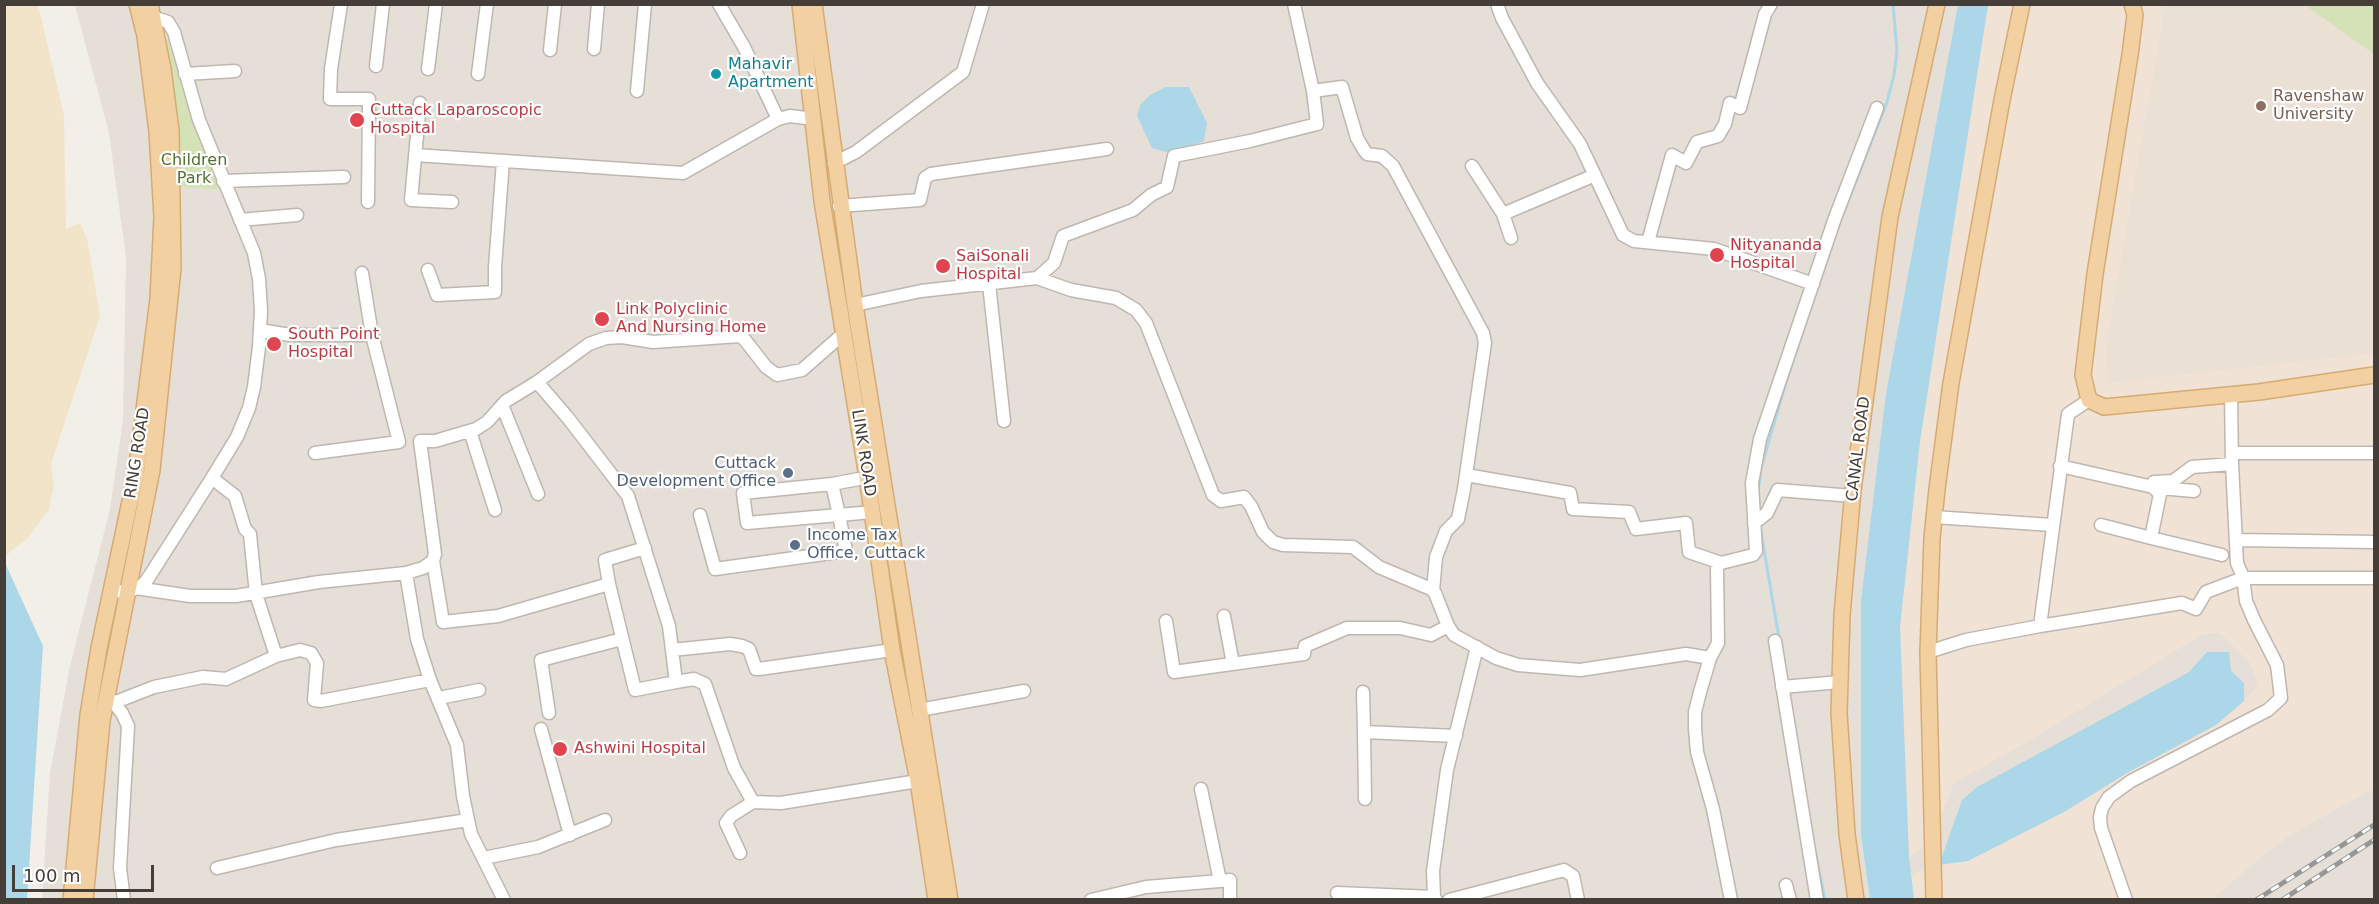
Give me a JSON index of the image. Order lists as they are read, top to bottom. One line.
{"streets":{"main road":["CANAL ROAD","RING ROAD","LINK ROAD"]},"parks":["Children Park"],"places":["Mahavir Apartment","Ravenshaw University","Cuttack Laparoscopic Hospital","Nityananda Hospital","SaiSonali Hospital","Link Polyclinic And Nursing Home","South Point Hospital","Cuttack Development Office","Income Tax Office, Cuttack","Ashwini Hospital"],"scale_bar":"100 m"}
